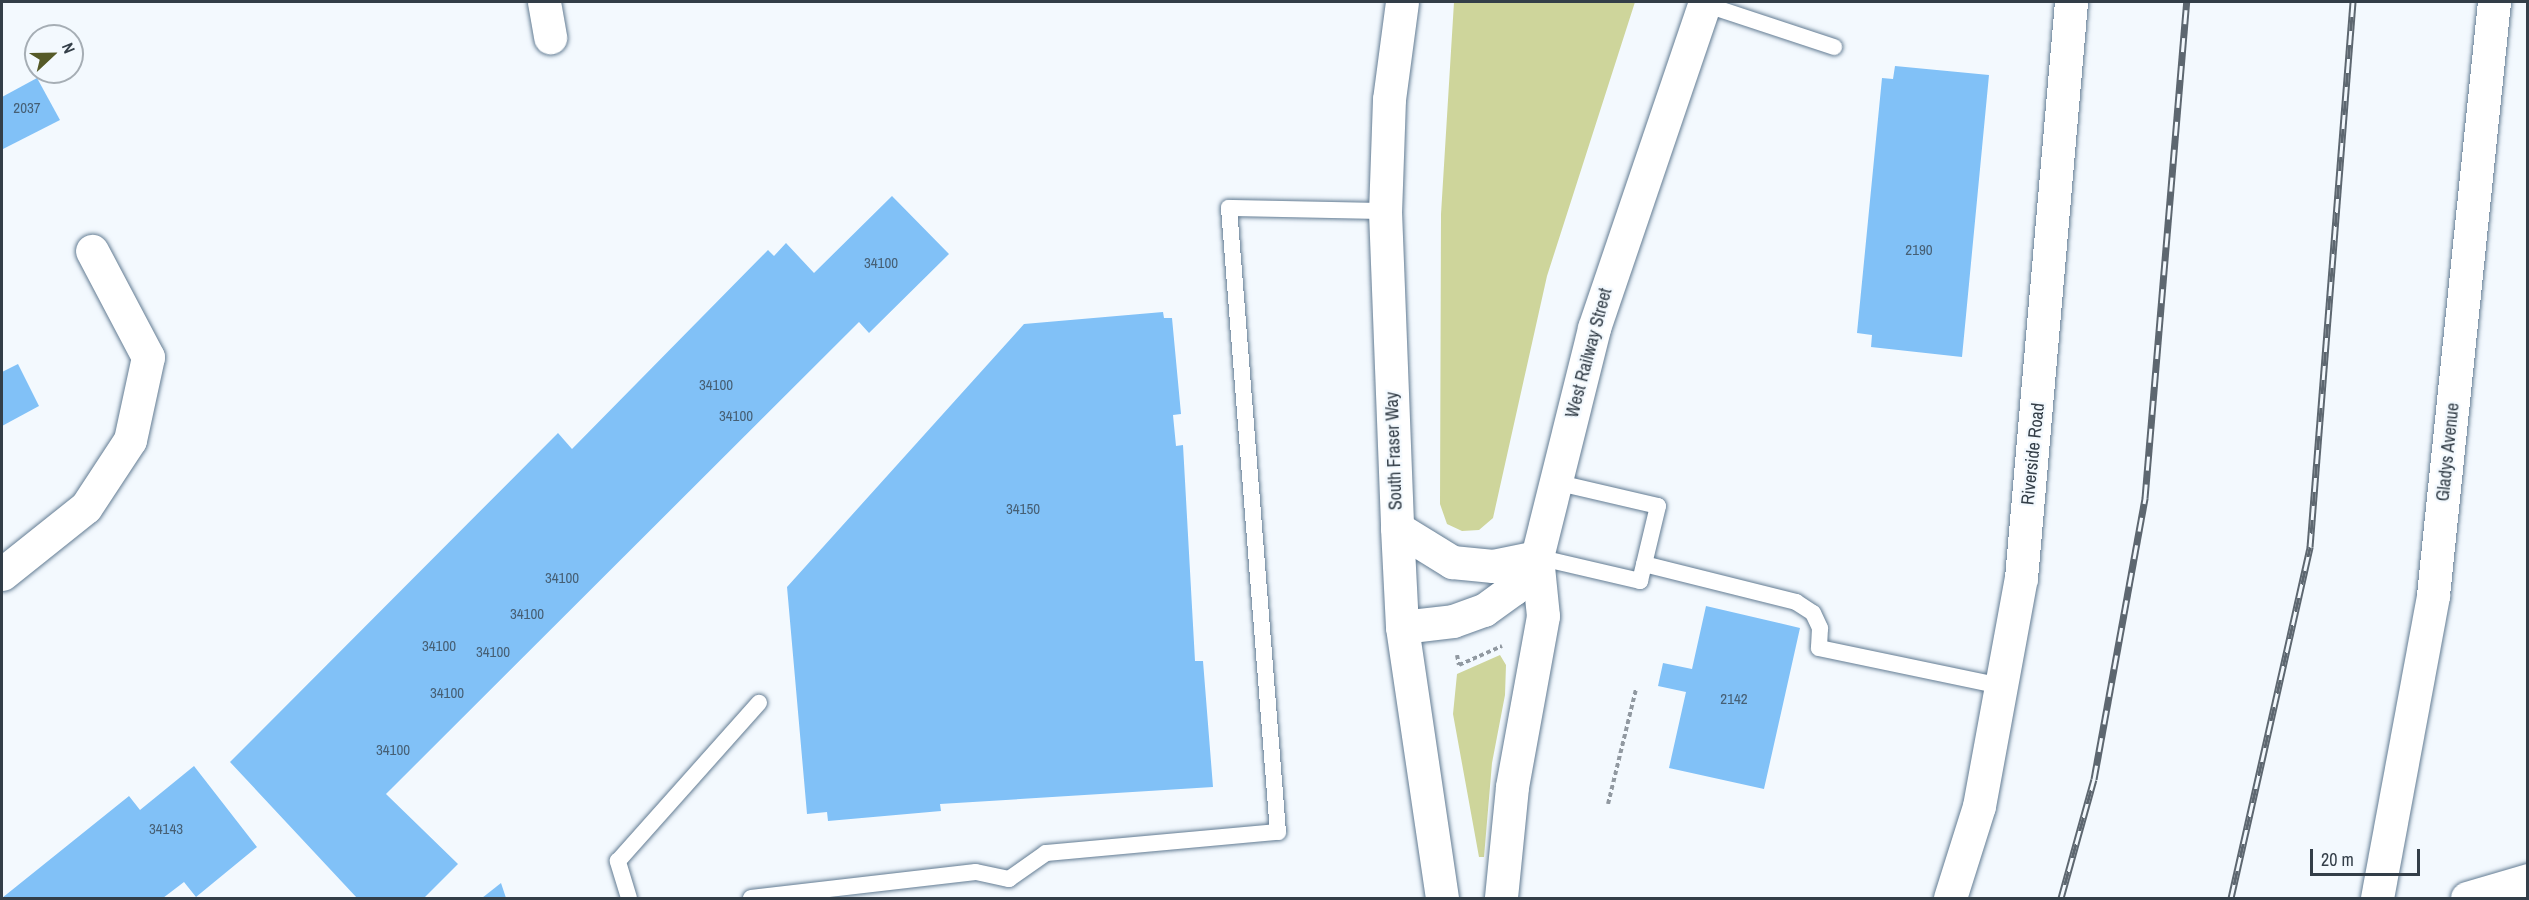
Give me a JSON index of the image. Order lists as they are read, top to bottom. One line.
{"streets":{"street":["West Railway Street","South Fraser Way","Gladys Avenue","Riverside Road"]},"crossings":[["West Railway Street","South Fraser Way"]],"house_numbers":["2037","2190","34100","34100","34100","34150","34100","34100","34100","34100","34100","2142","34100","34143"],"scale_bar":"20 m","north":"right"}
